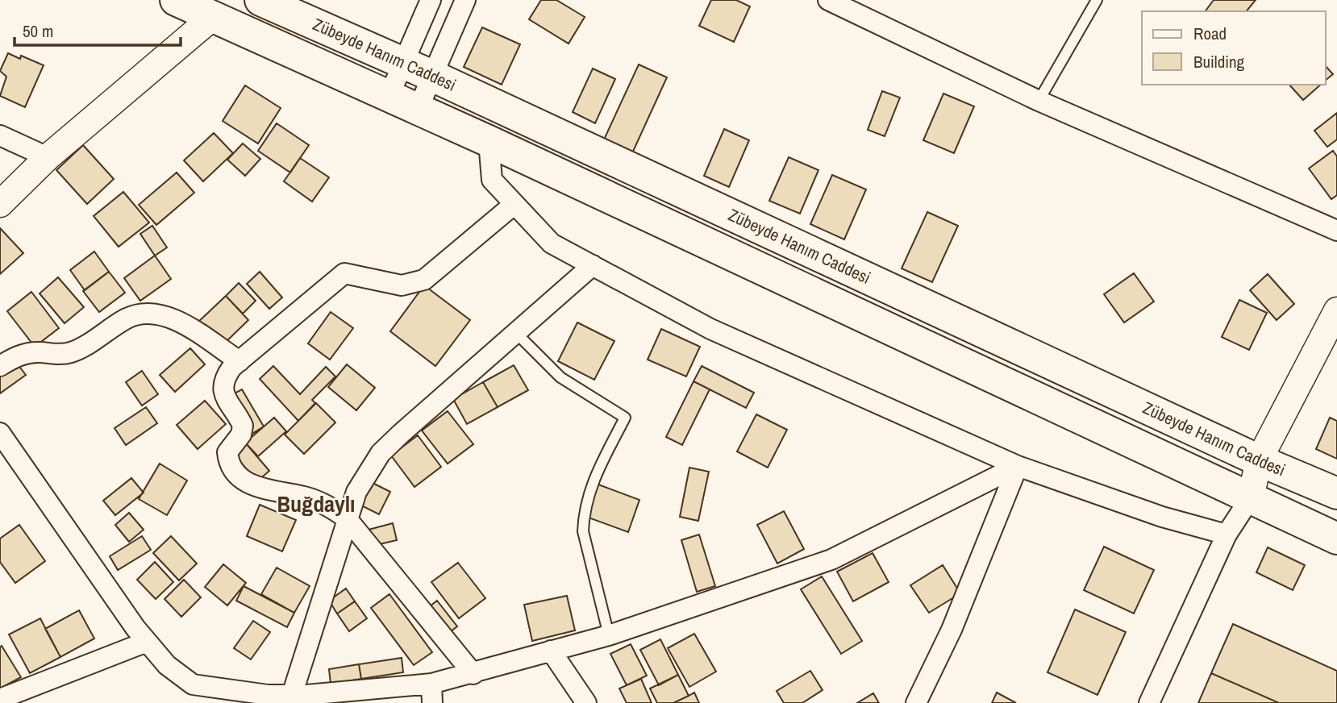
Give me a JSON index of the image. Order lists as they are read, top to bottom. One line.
{"streets":{"main road":["Zübeyde Hanım Caddesi"]},"districts":["Buğdaylı"],"legend":["Road","Building"],"scale_bar":"50 m"}
